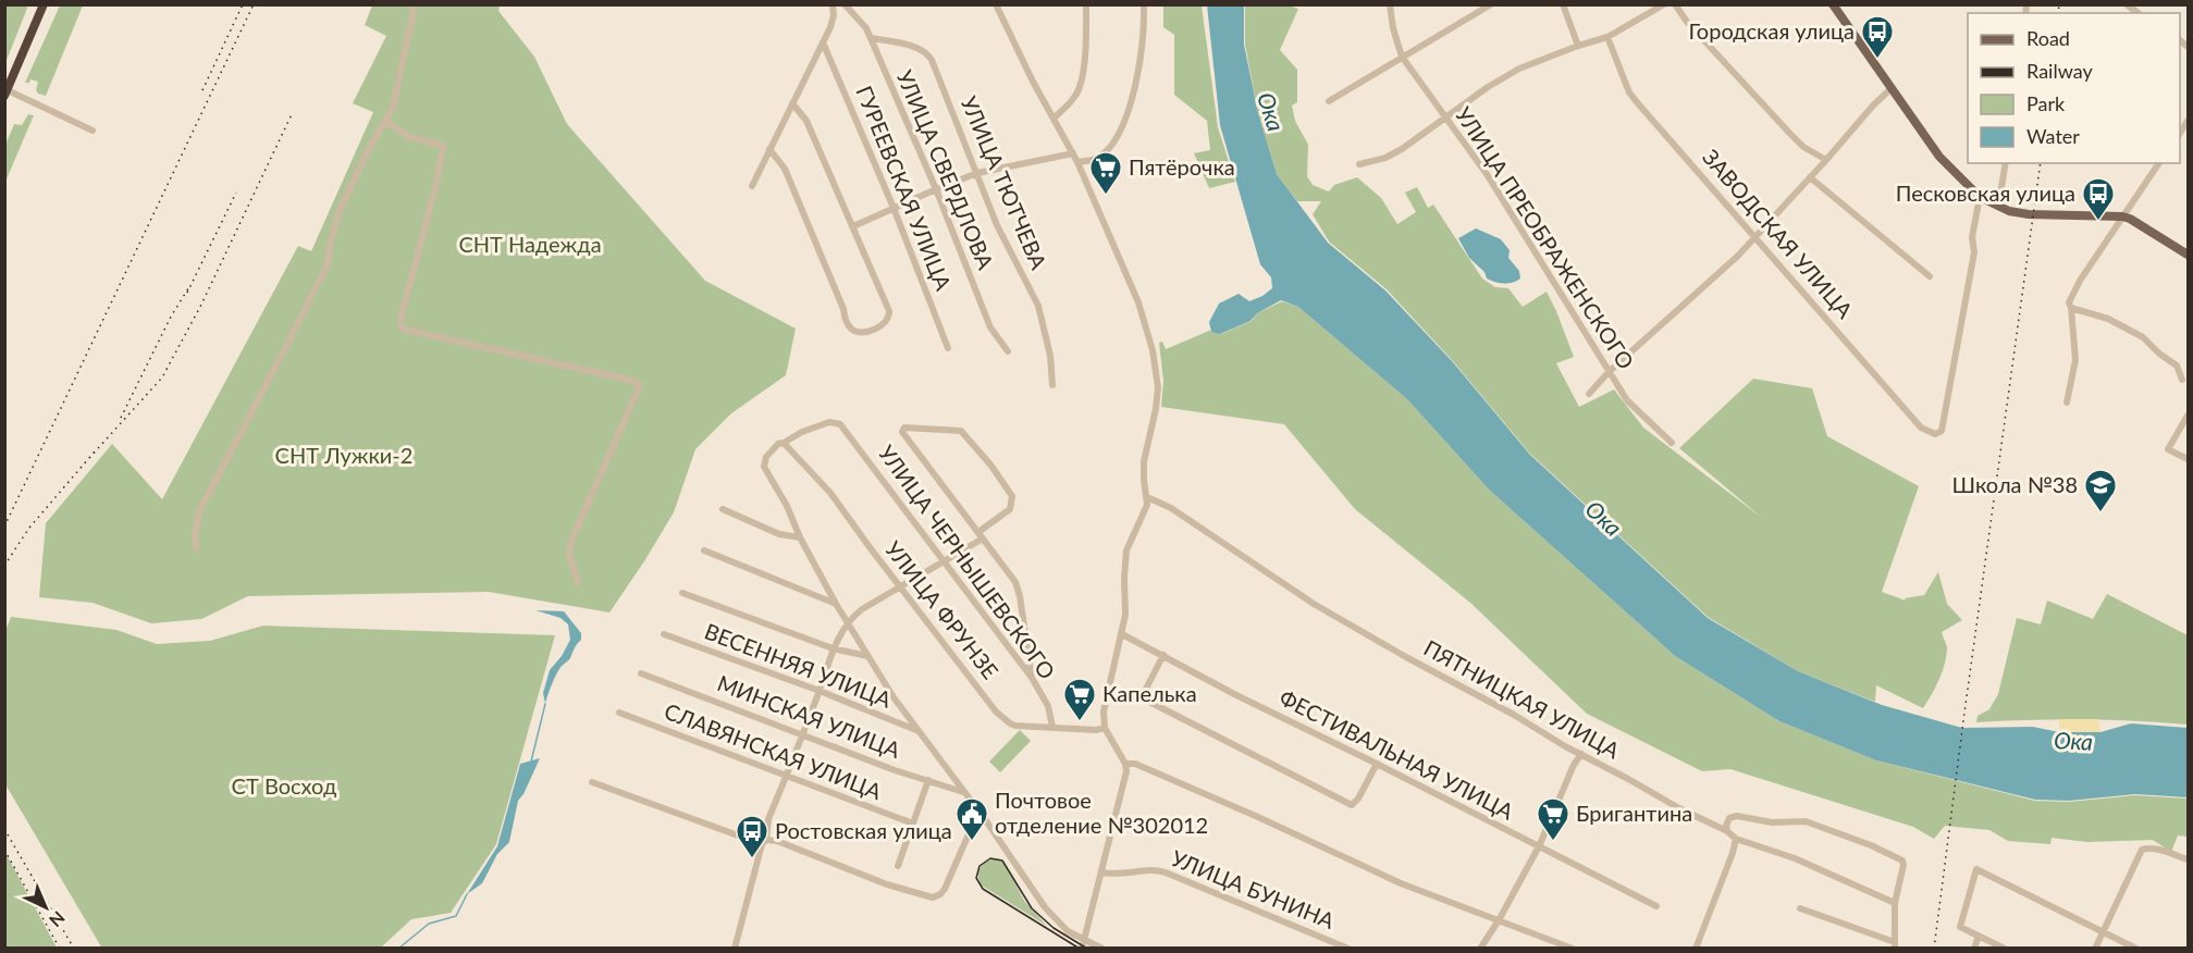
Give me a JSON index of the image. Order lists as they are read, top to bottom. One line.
{"streets":{"street":["УЛИЦА СВЕРДЛОВА","УЛИЦА ТЮТЧЕВА","ГУРЕЕВСКАЯ УЛИЦА","ЗАВОДСКАЯ УЛИЦА","УЛИЦА ПРЕОБРАЖЕНСКОГО","УЛИЦА ЧЕРНЫШЕВСКОГО","УЛИЦА ФРУНЗЕ","ВЕСЕННЯЯ УЛИЦА","ПЯТНИЦКАЯ УЛИЦА","МИНСКАЯ УЛИЦА","СЛАВЯНСКАЯ УЛИЦА","ФЕСТИВАЛЬНАЯ УЛИЦА","УЛИЦА БУНИНА"]},"crossings":[["УЛИЦА СВЕРДЛОВА","УЛИЦА ТЮТЧЕВА"],["УЛИЦА ЧЕРНЫШЕВСКОГО","УЛИЦА ФРУНЗЕ"]],"water":["Ока"],"parks":["СНТ Надежда","СНТ Лужки-2","СТ Восход"],"places":{"bus stop":["Городская улица","Песковская улица","Ростовская улица"],"supermarket":["Пятёрочка","Капелька","Бригантина"],"school or university":["Школа №38"],"public building":["Почтовое отделение №302012"]},"legend":["Road","Railway","Park","Water"],"north":"bottom right"}
